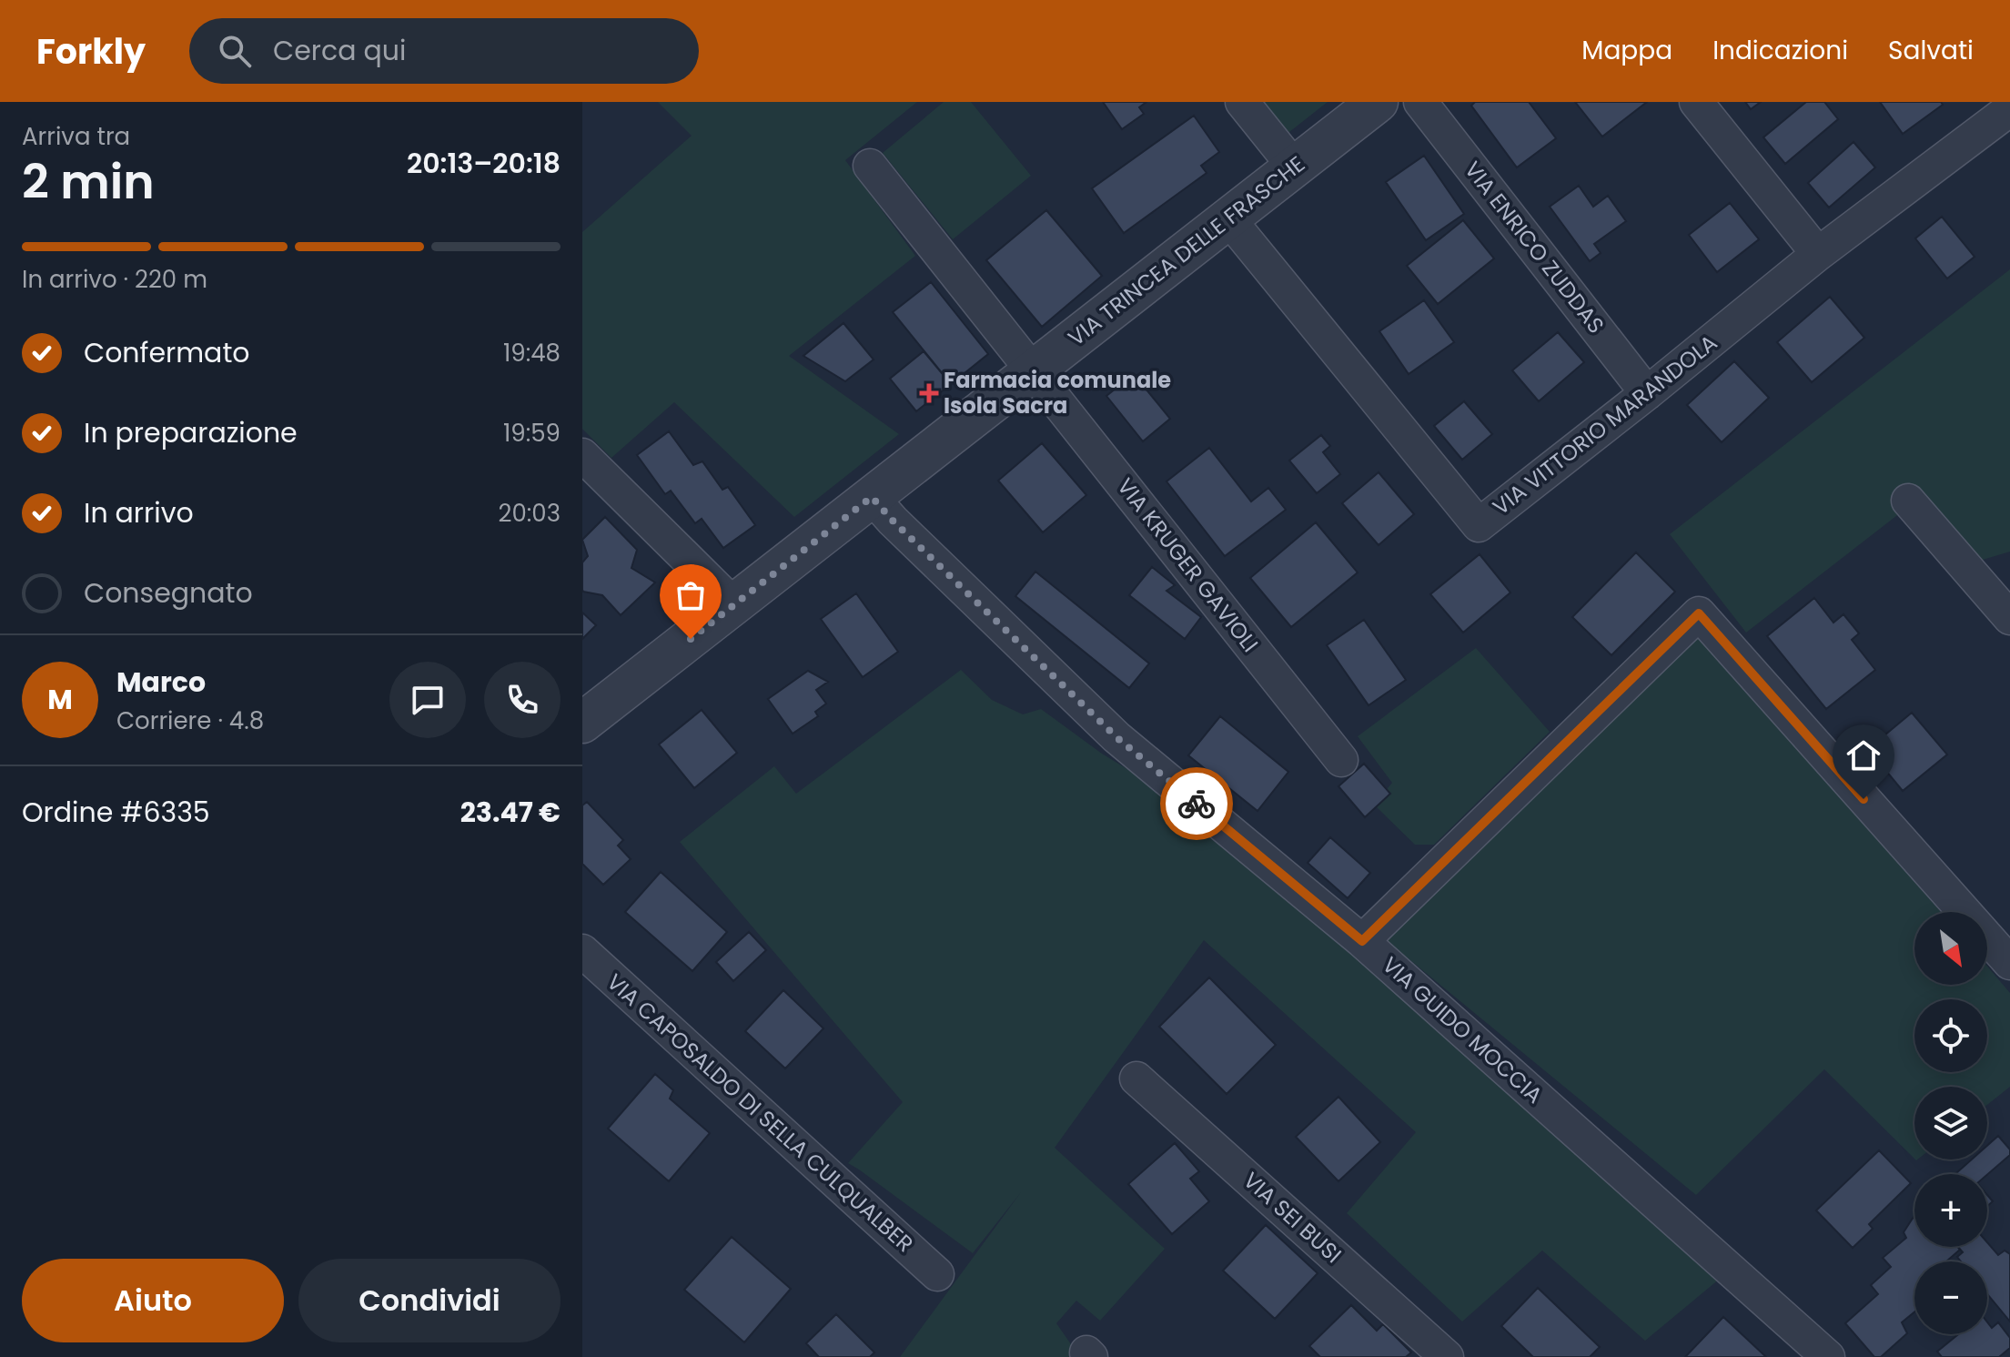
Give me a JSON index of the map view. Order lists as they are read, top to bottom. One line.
{"streets":{"street":["VIA ENRICO ZUDDAS","VIA TRINCEA DELLE FRASCHE","VIA VITTORIO MARANDOLA","VIA KRUGER GAVIOLI","VIA GUIDO MOCCIA","VIA CAPOSALDO DI SELLA CULQUALBER","VIA SEI BUSI"]},"crossings":[["VIA ENRICO ZUDDAS","VIA VITTORIO MARANDOLA"],["VIA TRINCEA DELLE FRASCHE","VIA VITTORIO MARANDOLA"],["VIA TRINCEA DELLE FRASCHE","VIA KRUGER GAVIOLI"],["VIA TRINCEA DELLE FRASCHE","VIA GUIDO MOCCIA"]],"places":{"health":["Farmacia comunale Isola Sacra"]},"north":"bottom right","page":{"header":"Forkly","search":"Cerca qui","nav":["Mappa","Indicazioni","Salvati"],"heading":["2 min","Arriva tra","20:13–20:18"],"panel":["Marco","Corriere · 4.8","Ordine #6335","23.47 €"],"bar":"In arrivo · 220 m","list":[["Confermato","19:48"],["In preparazione","19:59"],["In arrivo","20:03"],"Consegnato"],"round":"M","map_buttons":["+","−"],"buttons":["Aiuto","Condividi"]}}
